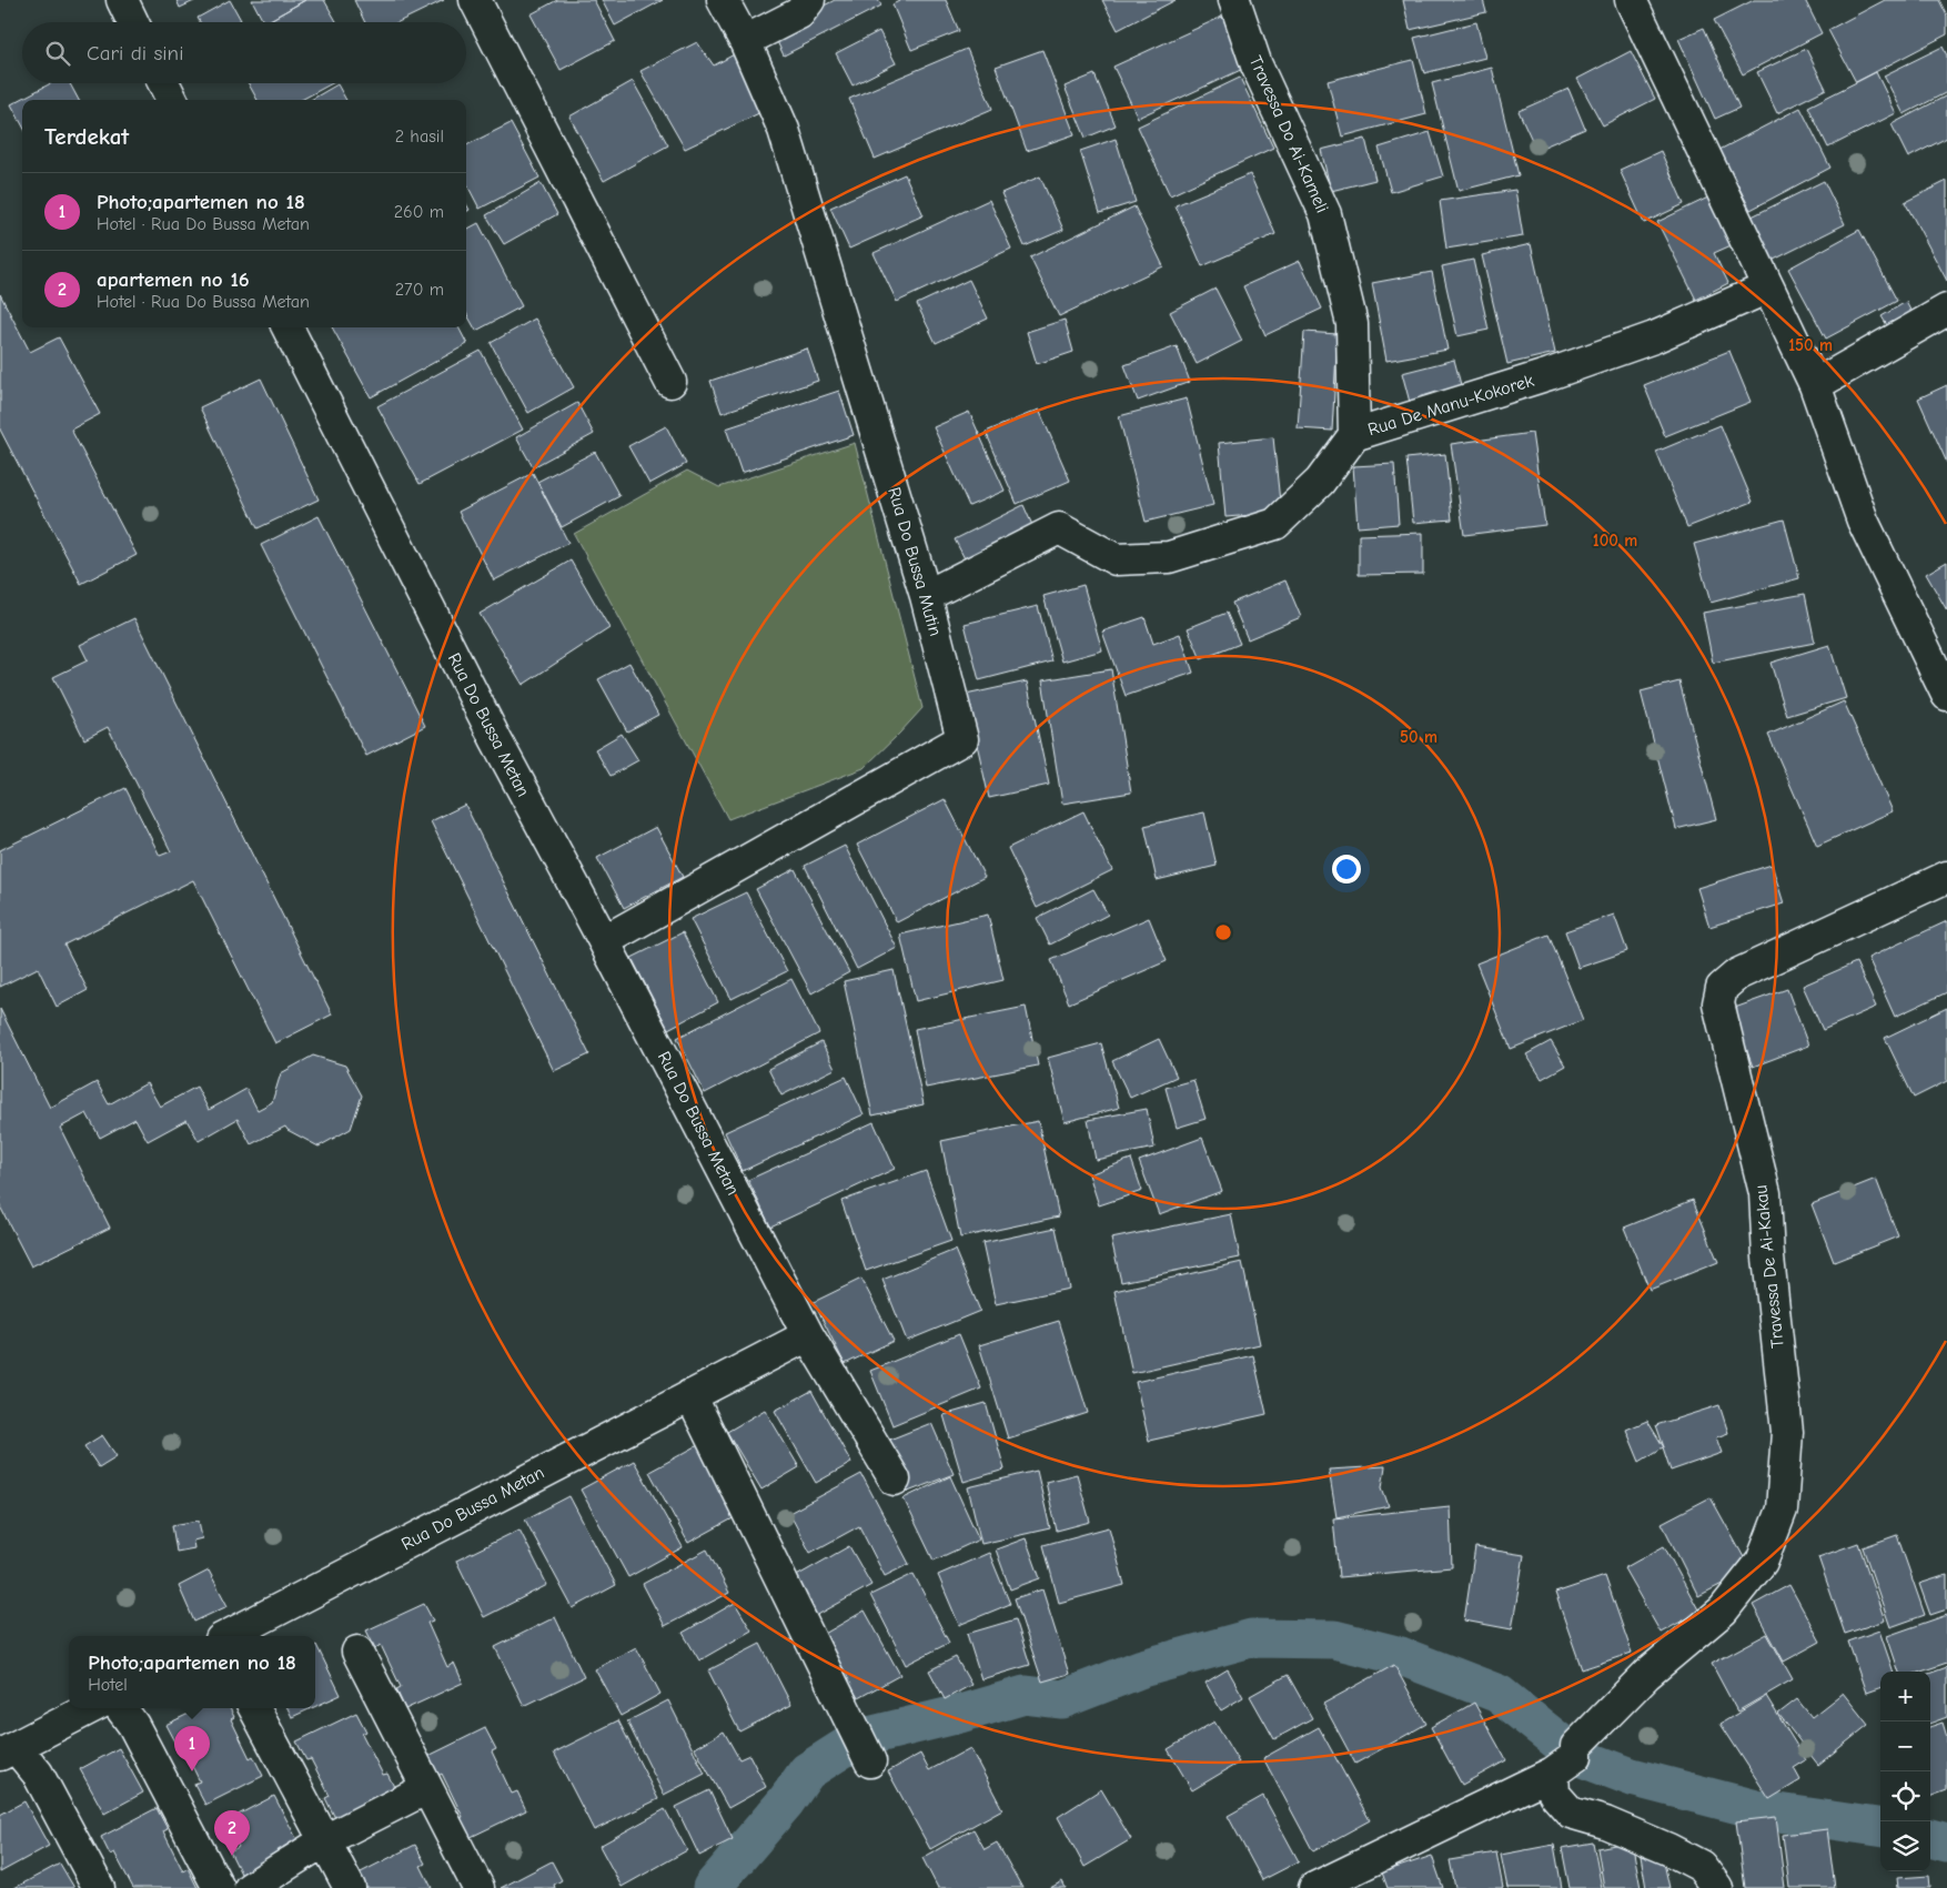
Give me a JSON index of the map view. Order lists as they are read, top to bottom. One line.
{"streets":{"street":["Travessa Do Ai-Kameli","Rua De Manu-Kokorek","Rua Do Bussa Mutin","Rua Do Bussa Metan","Travessa De Ai-Kakau"]},"crossings":[["Travessa Do Ai-Kameli","Rua De Manu-Kokorek"],["Rua De Manu-Kokorek","Rua Do Bussa Mutin"],["Rua Do Bussa Mutin","Rua Do Bussa Metan"]],"page":{"search":"Cari di sini","heading":["Terdekat","2 hasil"],"list":[{"mark":"1","name":"Photo;apartemen no 18","note":"Hotel · Rua Do Bussa Metan","value":"260 m"},{"mark":"2","name":"apartemen no 16","note":"Hotel · Rua Do Bussa Metan","value":"270 m"}],"popup":["Photo;apartemen no 18","Hotel"],"map_buttons":["+","−"],"pins":["1","2"]},"rings":["150 m","100 m","50 m"]}
